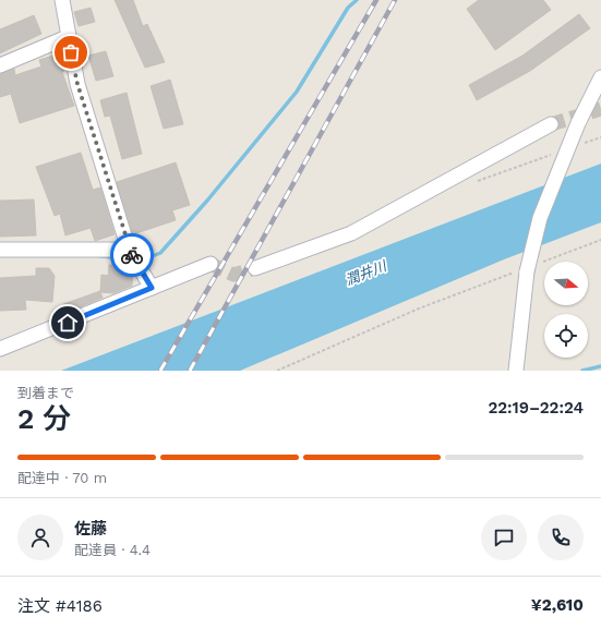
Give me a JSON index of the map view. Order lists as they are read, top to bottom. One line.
{"water":["潤井川"],"north":"right","page":{"heading":["2 分","到着まで","22:19–22:24"],"panel":["佐藤","配達員 · 4.4","注文 #4186","¥2,610"],"bar":"配達中 · 70 m"}}
